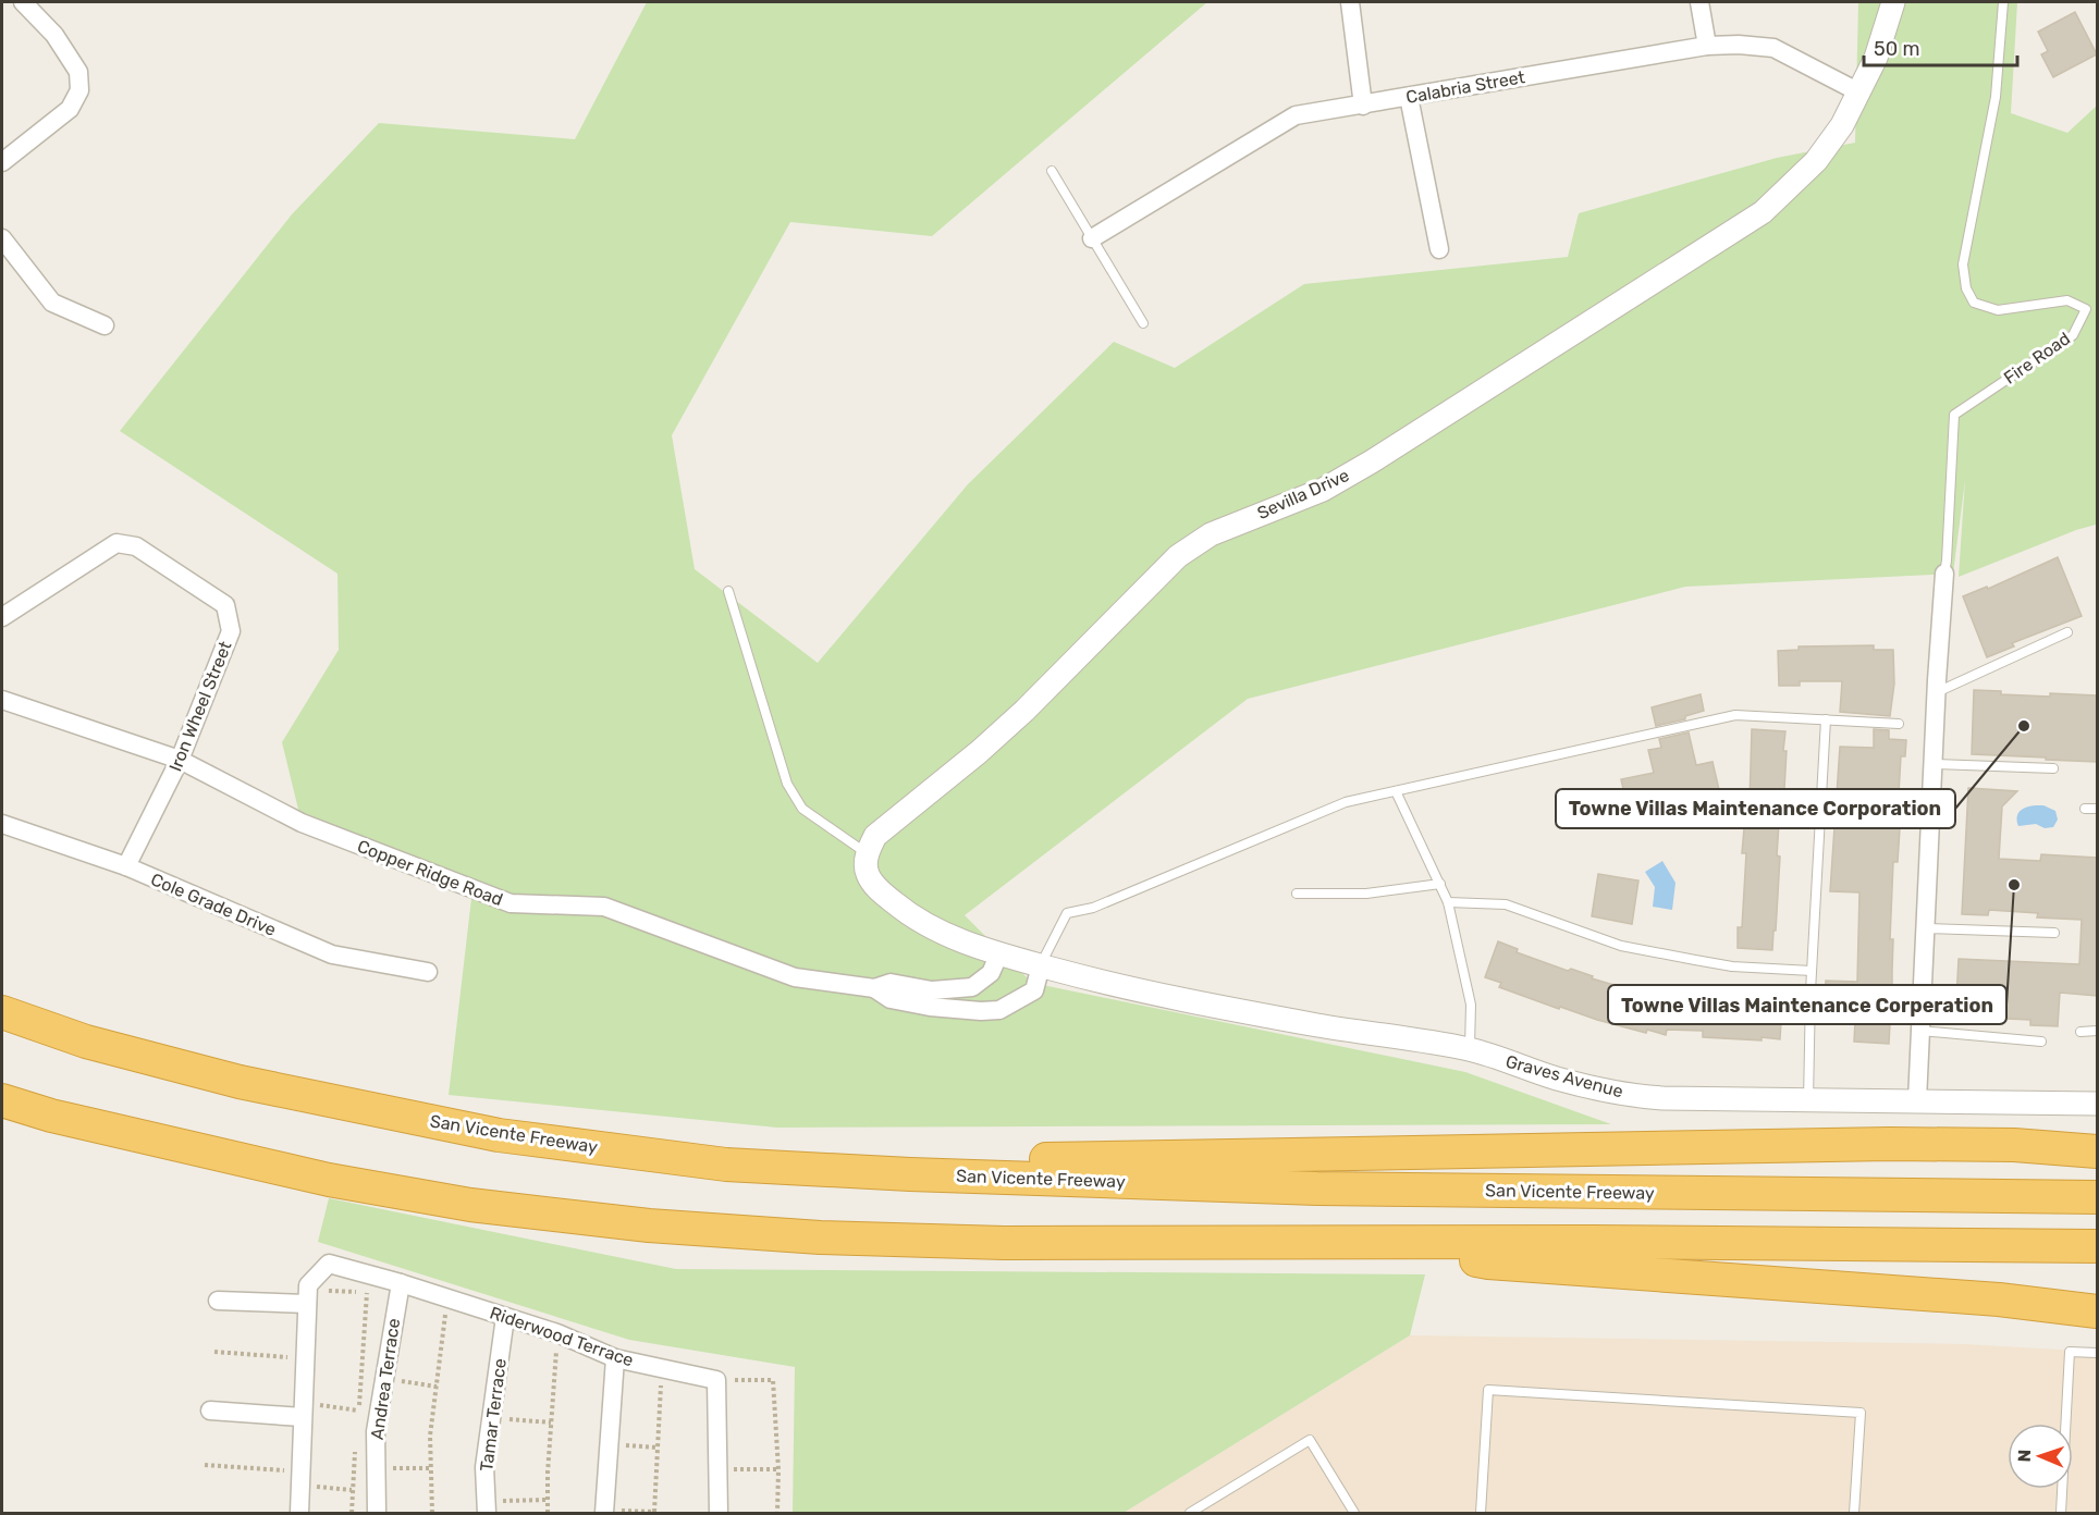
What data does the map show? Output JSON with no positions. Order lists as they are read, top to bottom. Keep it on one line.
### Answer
{"streets":{"highway":["San Vicente Freeway"],"street":["Calabria Street","Sevilla Drive","Iron Wheel Street","Copper Ridge Road","Cole Grade Drive","Graves Avenue","Riderwood Terrace","Andrea Terrace","Tamar Terrace"],"lane":["Fire Road"]},"crossings":[["Calabria Street","Sevilla Drive"],["Iron Wheel Street","Copper Ridge Road"],["Iron Wheel Street","Cole Grade Drive"],["Copper Ridge Road","Graves Avenue"],["Riderwood Terrace","Andrea Terrace"],["Riderwood Terrace","Tamar Terrace"]],"places":["Towne Villas Maintenance Corporation","Towne Villas Maintenance Corperation"],"scale_bar":"50 m","north":"left"}
